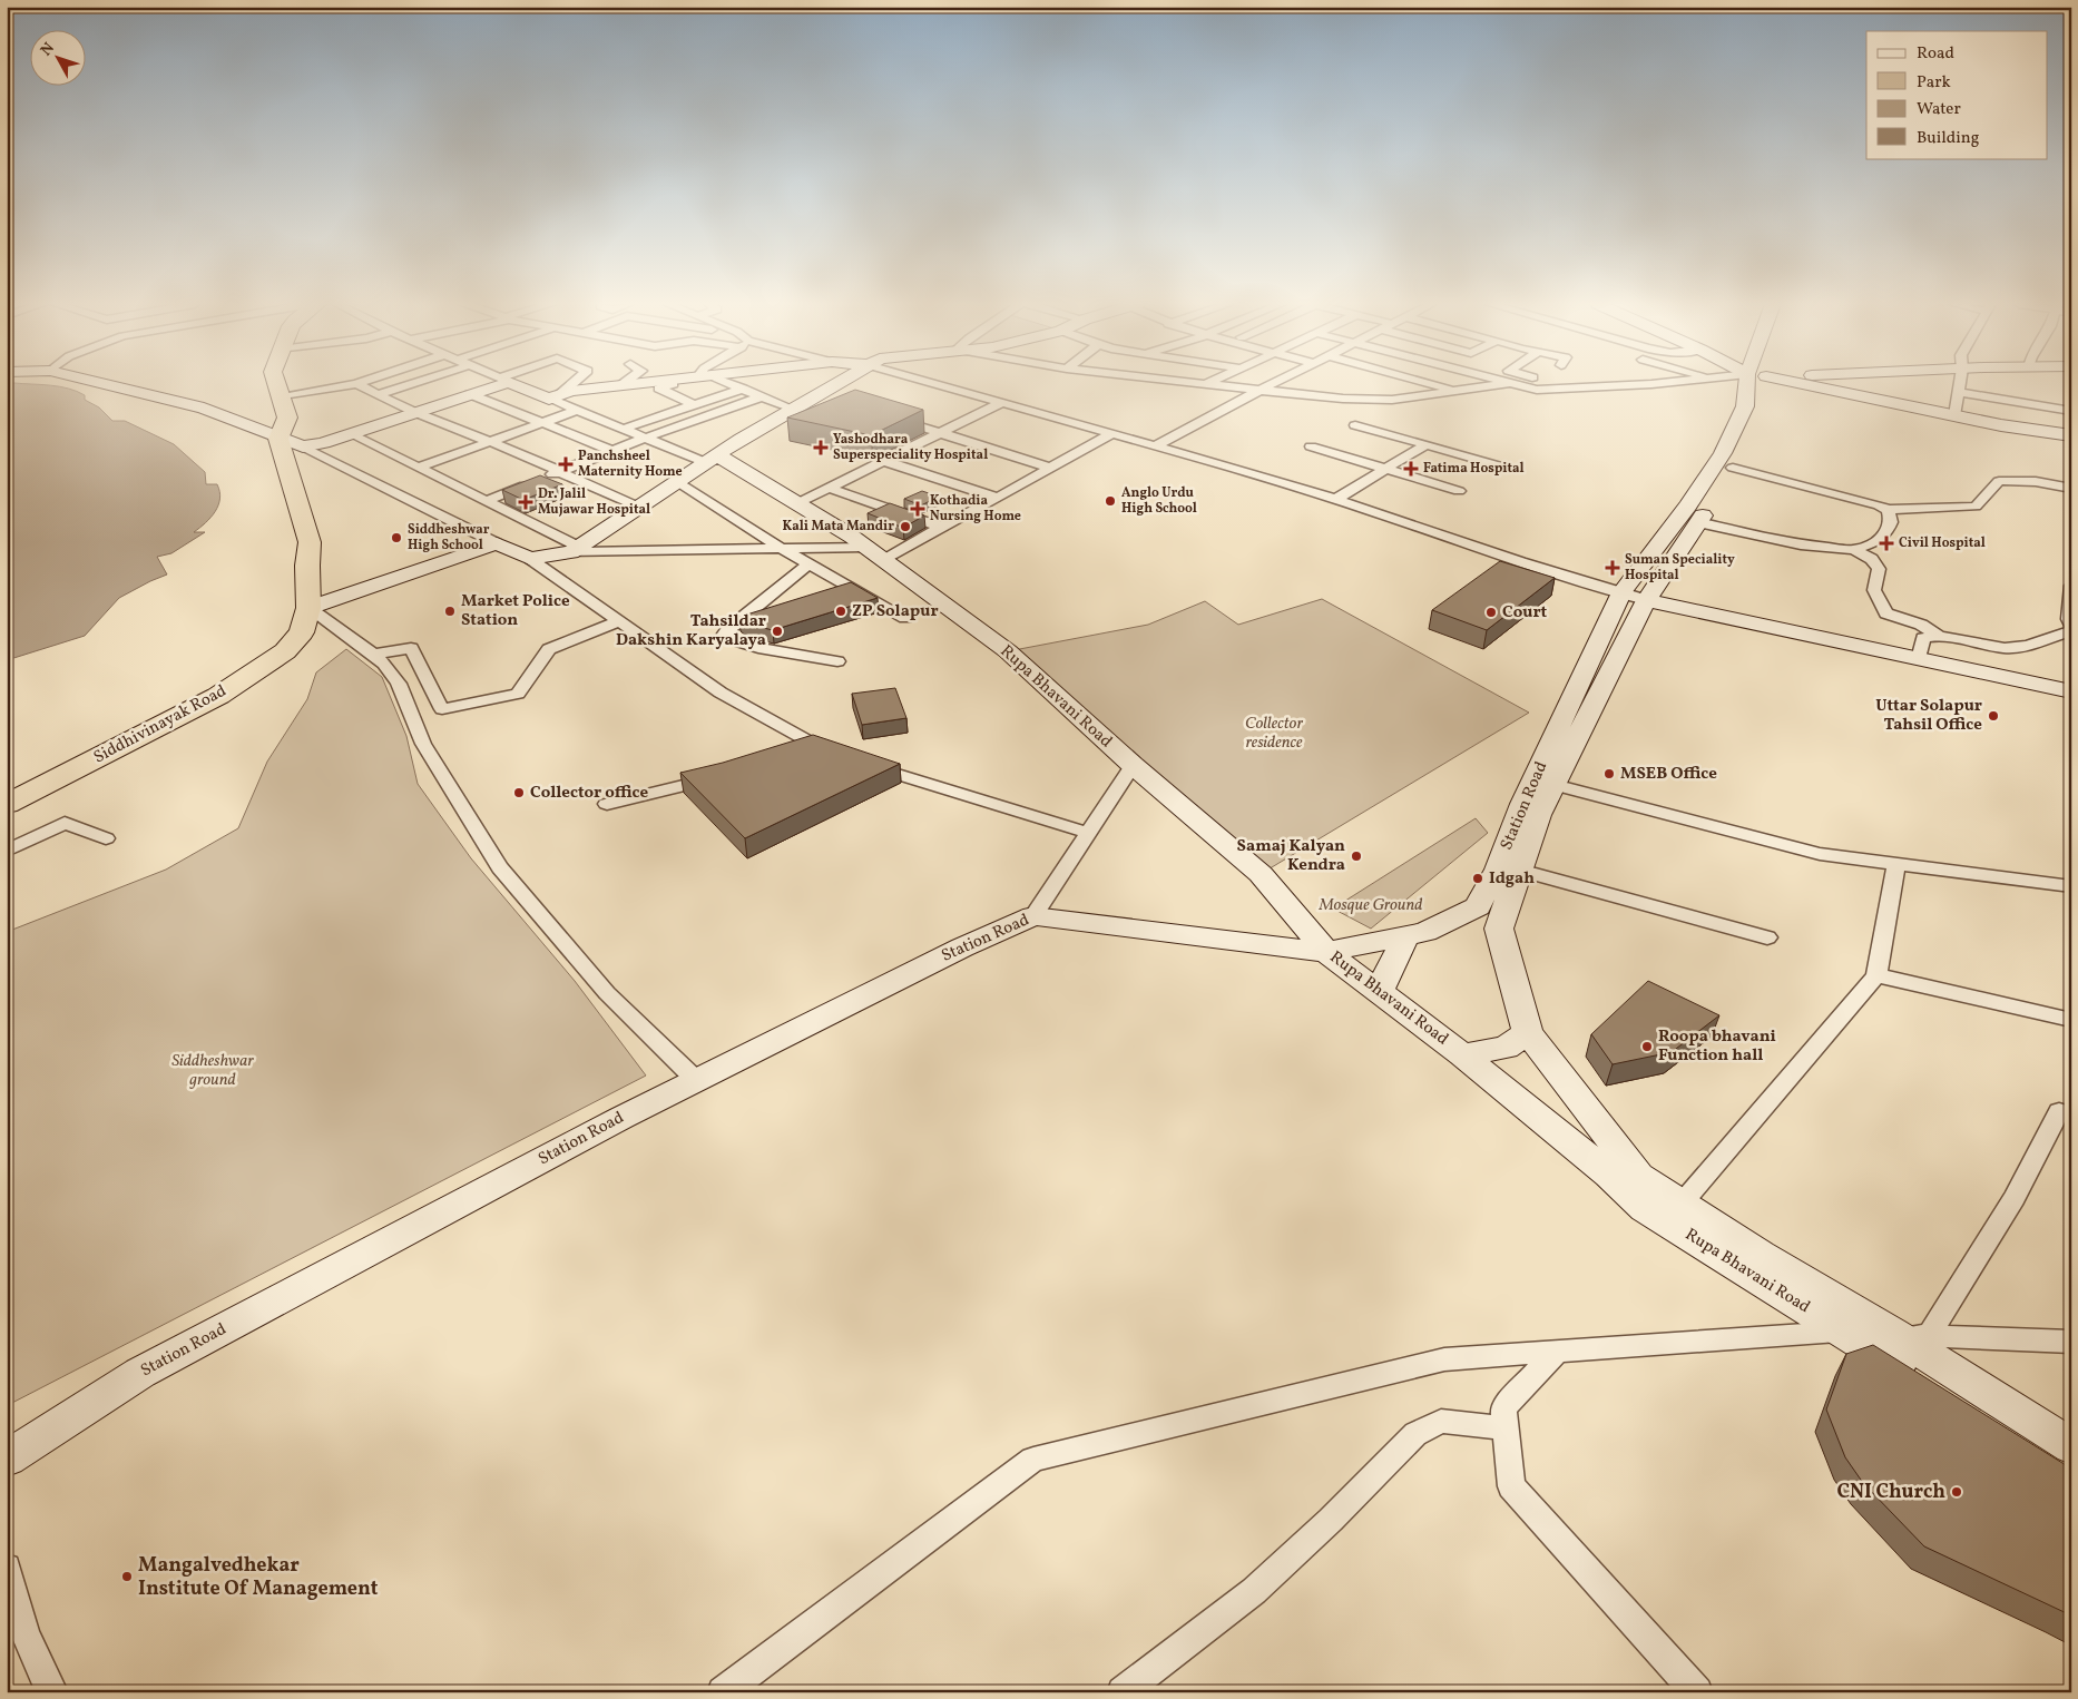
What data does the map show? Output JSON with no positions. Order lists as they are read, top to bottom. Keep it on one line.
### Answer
{"streets":{"highway":["Siddhivinayak Road"],"main road":["Rupa Bhavani Road","Station Road"]},"crossings":[["Rupa Bhavani Road","Station Road"]],"parks":["Collector residence","Mosque Ground","Siddheshwar ground"],"places":{"health":["Yashodhara Superspeciality Hospital","Panchsheel Maternity Home","Fatima Hospital","Dr. Jalil Mujawar Hospital","Kothadia Nursing Home","Civil Hospital","Suman Speciality Hospital"],"other":["Anglo Urdu High School","Kali Mata Mandir","Siddheshwar High School","Market Police Station","ZP Solapur","Court","Tahsildar Dakshin Karyalaya","Uttar Solapur Tahsil Office","MSEB Office","Collector office","Samaj Kalyan Kendra","Idgah","Roopa bhavani Function hall","CNI Church","Mangalvedhekar Institute Of Management"]},"legend":["Road","Park","Water","Building"],"north":"top left"}
